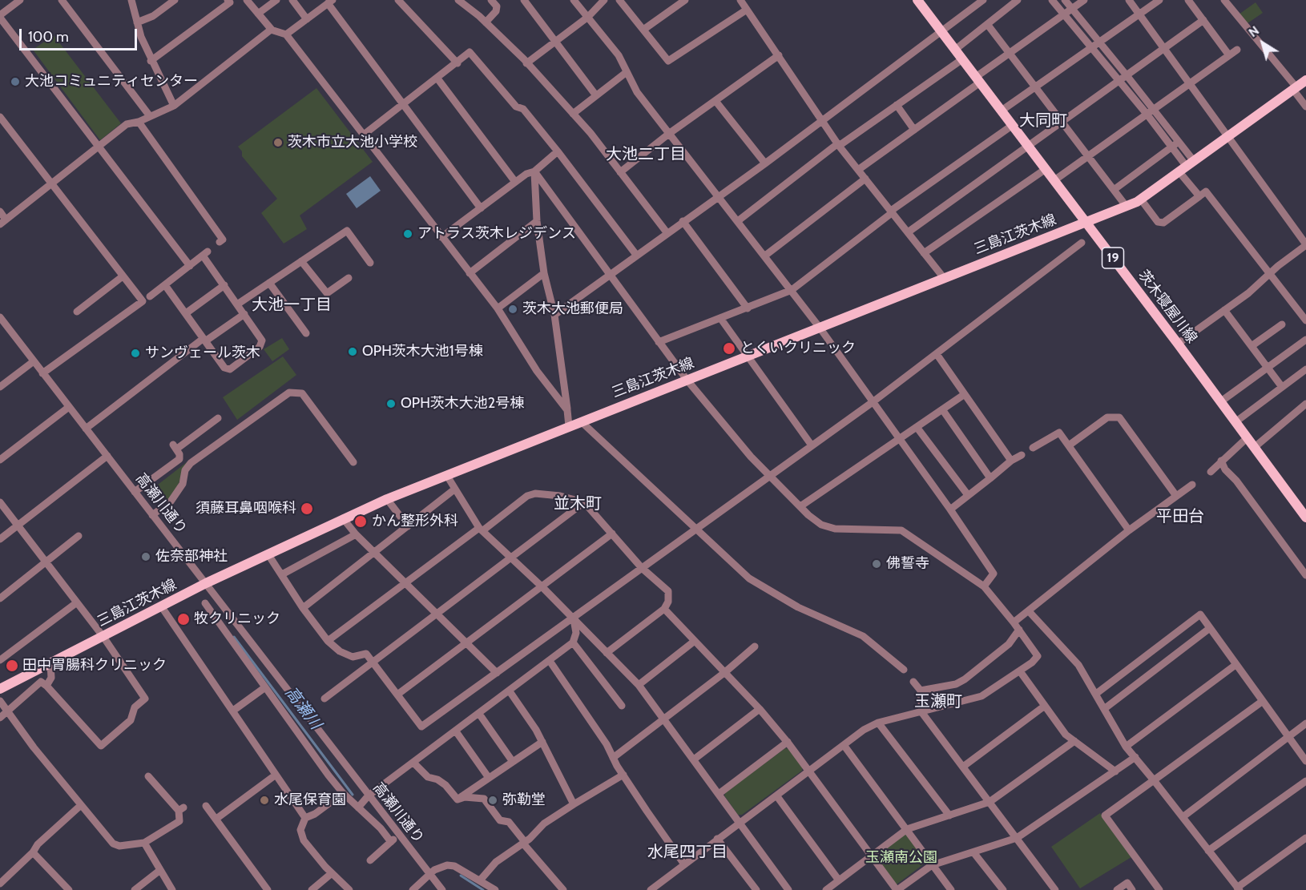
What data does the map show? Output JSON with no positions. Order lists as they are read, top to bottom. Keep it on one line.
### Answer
{"streets":{"main road":["三島江茨木線","19","茨木寝屋川線"],"street":["高瀬川通り"]},"crossings":[["三島江茨木線","茨木寝屋川線"],["三島江茨木線","高瀬川通り"]],"districts":["大同町","大池二丁目","大池一丁目","並木町","平田台","玉瀬町","水尾四丁目"],"water":["高瀬川"],"parks":["玉瀬南公園"],"places":["大池コミュニティセンター","茨木市立大池小学校","アトラス茨木レジデンス","茨木大池郵便局","とくいクリニック","OPH茨木大池1号棟","サンヴェール茨木","OPH茨木大池2号棟","須藤耳鼻咽喉科","かん整形外科","佐奈部神社","佛誓寺","牧クリニック","田中胃腸科クリニック","水尾保育園","弥勒堂"],"scale_bar":"100 m","north":"top left"}
